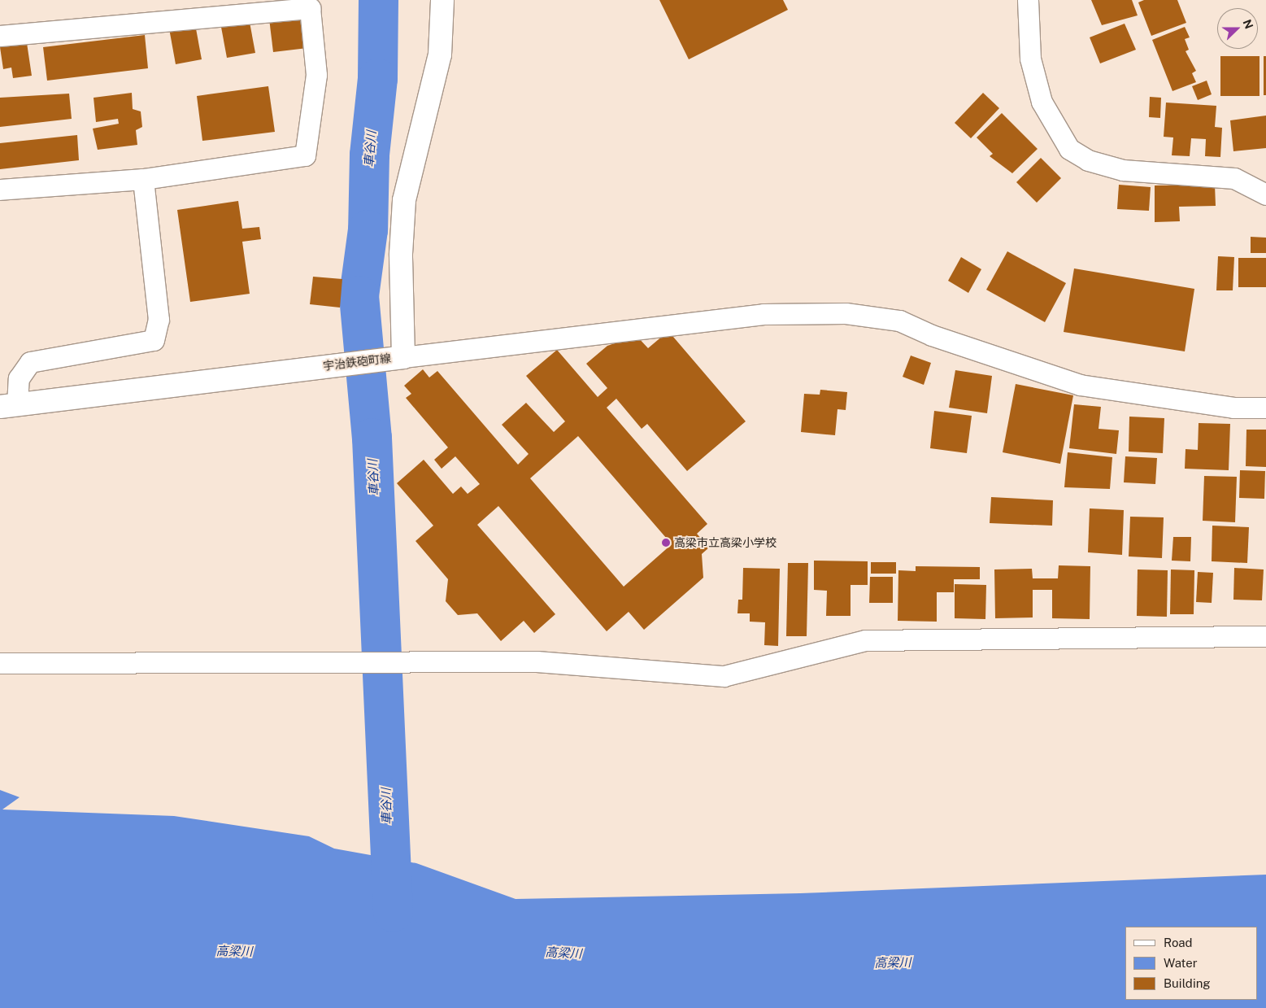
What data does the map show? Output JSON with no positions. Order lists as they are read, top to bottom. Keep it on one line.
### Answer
{"streets":{"main road":["宇治鉄砲町線"]},"water":["車谷川","高梁川"],"places":["高梁市立高梁小学校"],"legend":["Road","Water","Building"],"north":"right"}
